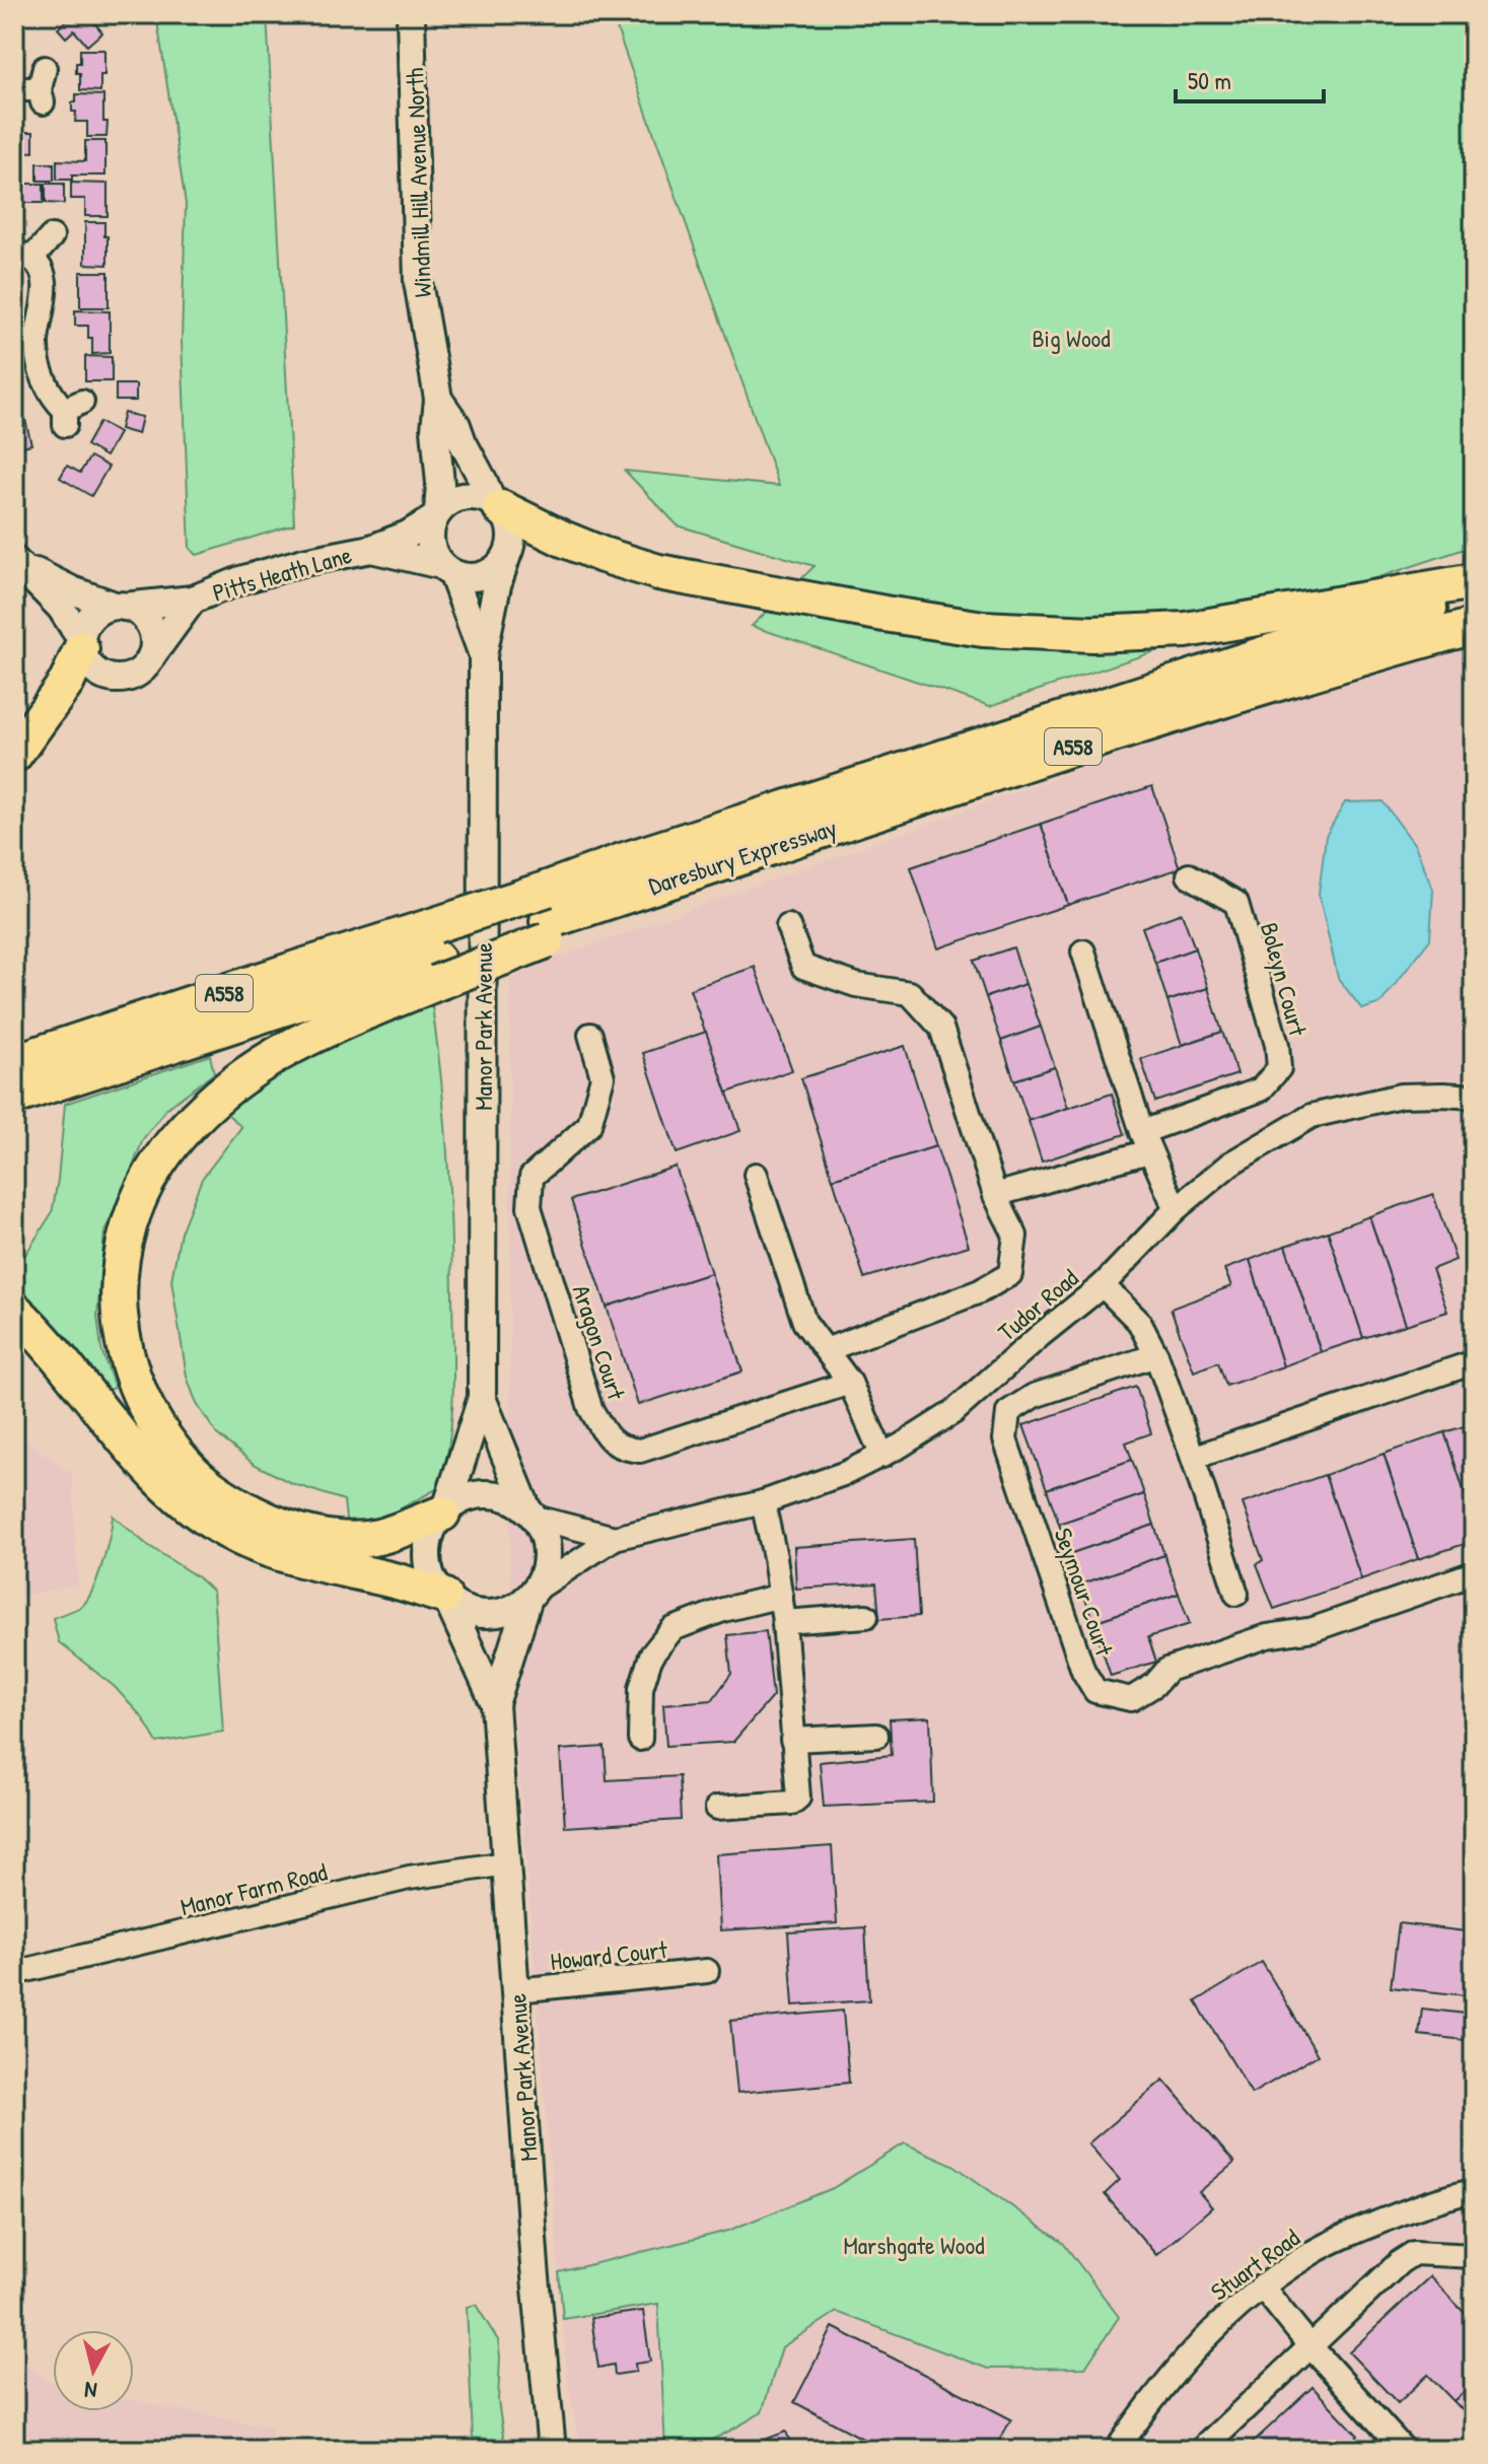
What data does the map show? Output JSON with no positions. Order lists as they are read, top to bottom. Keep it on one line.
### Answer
{"streets":{"main road":["A558","Daresbury Expressway"],"street":["Windmill Hill Avenue North","Pitts Heath Lane","Boleyn Court","Manor Park Avenue","Tudor Road","Aragon Court","Seymour Court","Manor Farm Road","Howard Court","Stuart Road"]},"crossings":[["Windmill Hill Avenue North","Pitts Heath Lane"],["Windmill Hill Avenue North","Manor Park Avenue"],["Pitts Heath Lane","Manor Park Avenue"],["Manor Park Avenue","Tudor Road"],["Manor Park Avenue","Manor Farm Road"],["Manor Park Avenue","Howard Court"]],"parks":["Big Wood","Marshgate Wood"],"scale_bar":"50 m","north":"bottom"}
